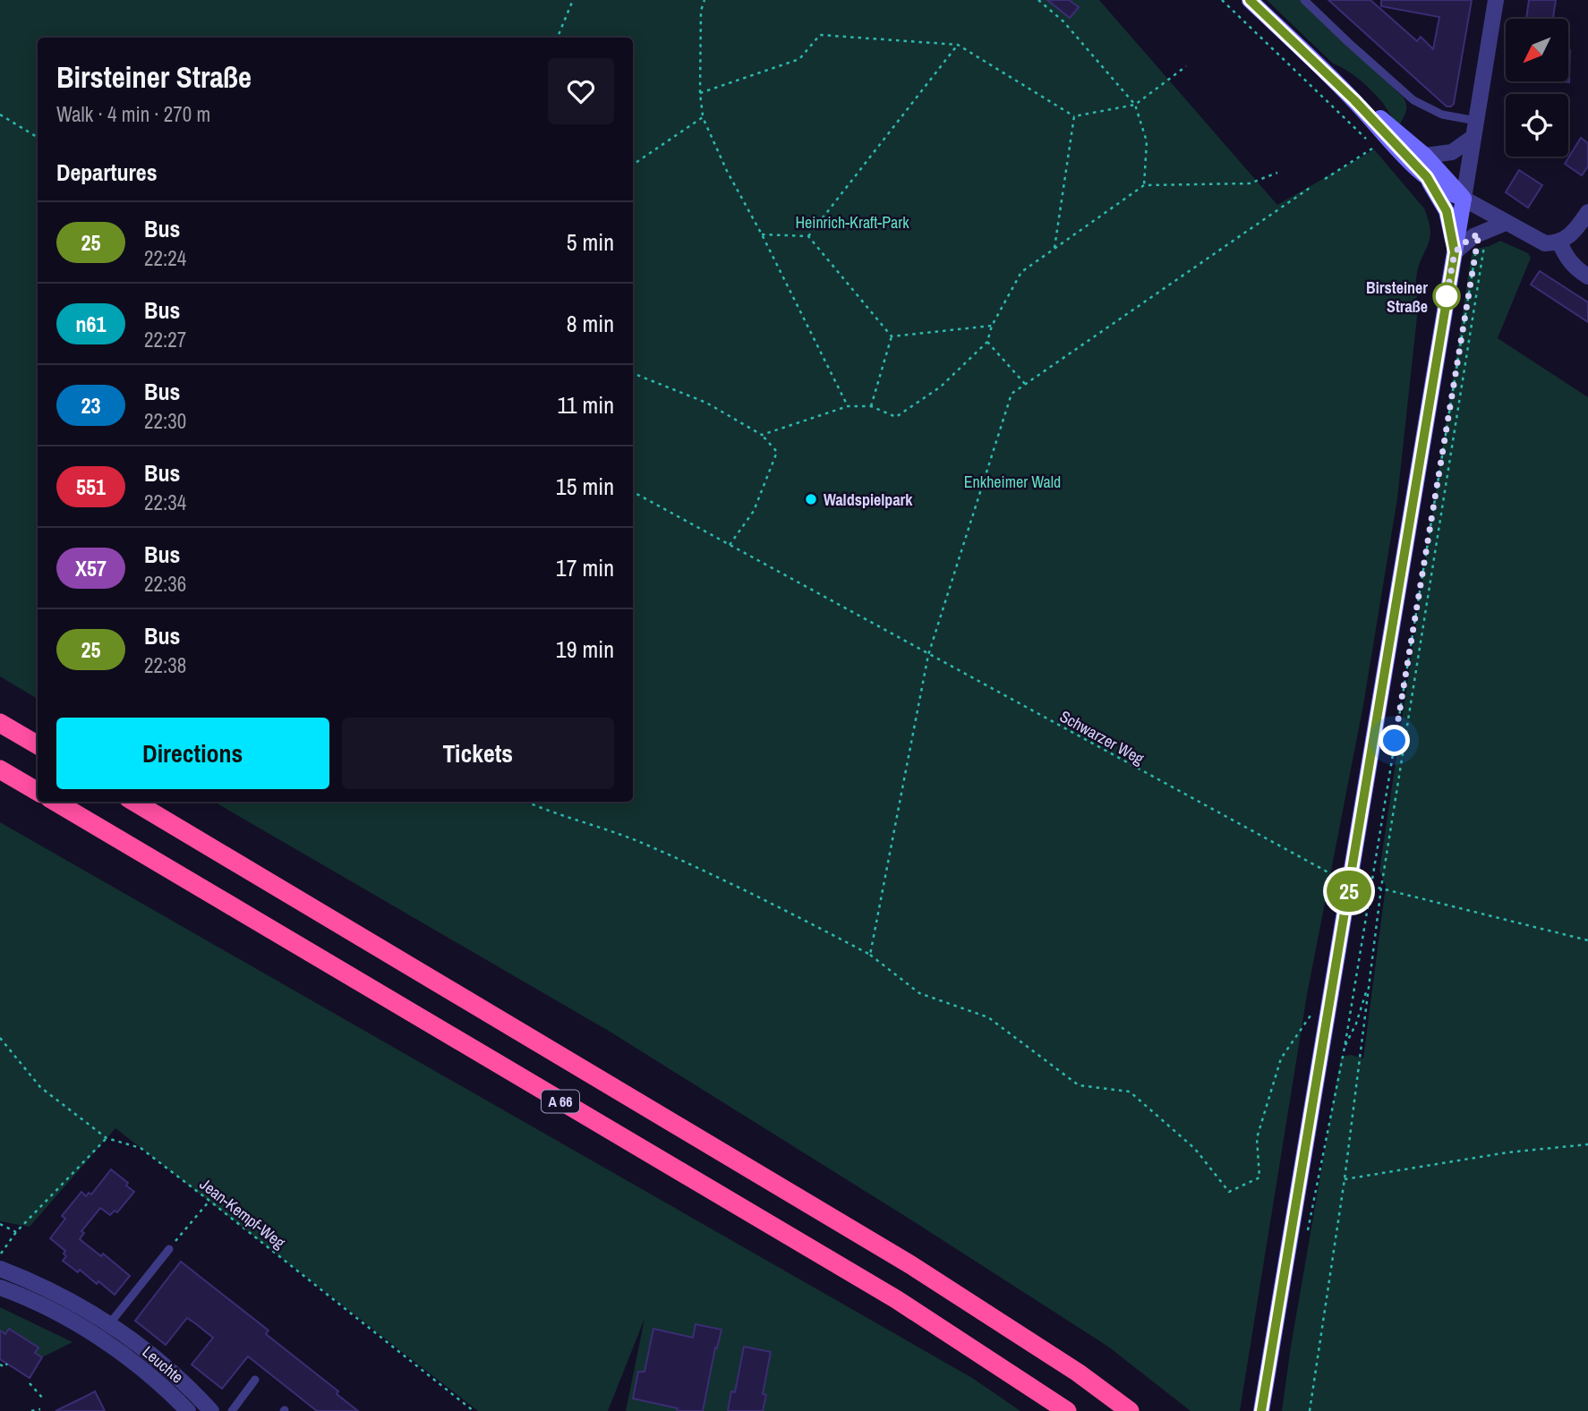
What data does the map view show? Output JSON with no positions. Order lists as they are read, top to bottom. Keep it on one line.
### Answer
{"streets":{"highway":["A 66"],"street":["Leuchte"],"path":["Schwarzer Weg","Jean-Kempf-Weg"]},"parks":["Heinrich-Kraft-Park","Enkheimer Wald"],"places":["Birsteiner Straße","Waldspielpark"],"lines":["bus line 25"],"north":"bottom left","page":{"on_map":"25","heading":[["Birsteiner Straße","Walk · 4 min · 270 m"],"Departures"],"list":[{"mark":"25","name":"Bus","note":"22:24","value":"5 min"},{"mark":"n61","name":"Bus","note":"22:27","value":"8 min"},{"mark":"23","name":"Bus","note":"22:30","value":"11 min"},{"mark":"551","name":"Bus","note":"22:34","value":"15 min"},{"mark":"X57","name":"Bus","note":"22:36","value":"17 min"},{"mark":"25","name":"Bus","note":"22:38","value":"19 min"}],"buttons":["Directions","Tickets"]}}
